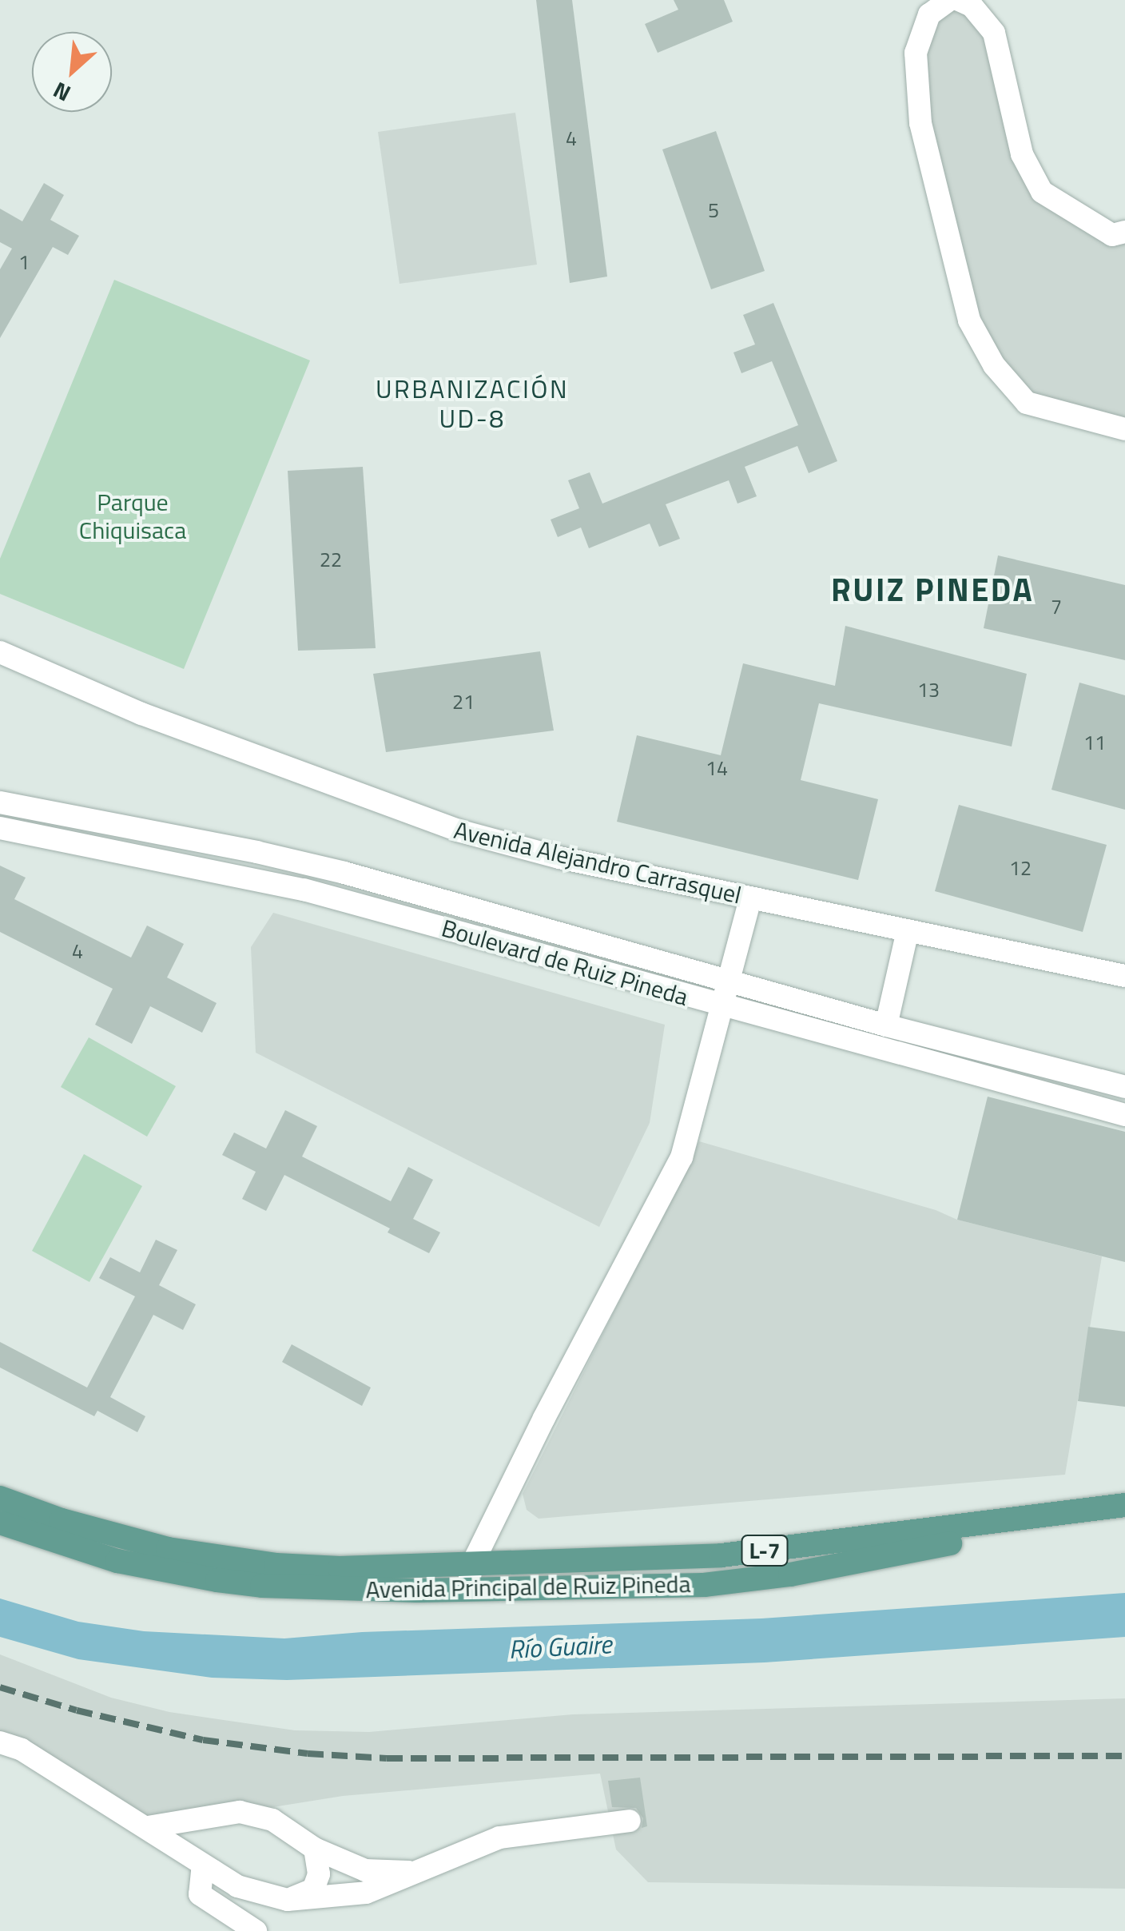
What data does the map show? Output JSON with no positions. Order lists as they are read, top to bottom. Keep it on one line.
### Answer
{"streets":{"main road":["L-7","Avenida Principal de Ruiz Pineda"],"street":["Avenida Alejandro Carrasquel","Boulevard de Ruiz Pineda"]},"districts":["URBANIZACIÓN UD-8","RUIZ PINEDA"],"water":["Río Guaire"],"parks":["Parque Chiquisaca"],"house_numbers":["4","5","1","22","7","13","21","11","14","12","4"],"north":"bottom left"}
